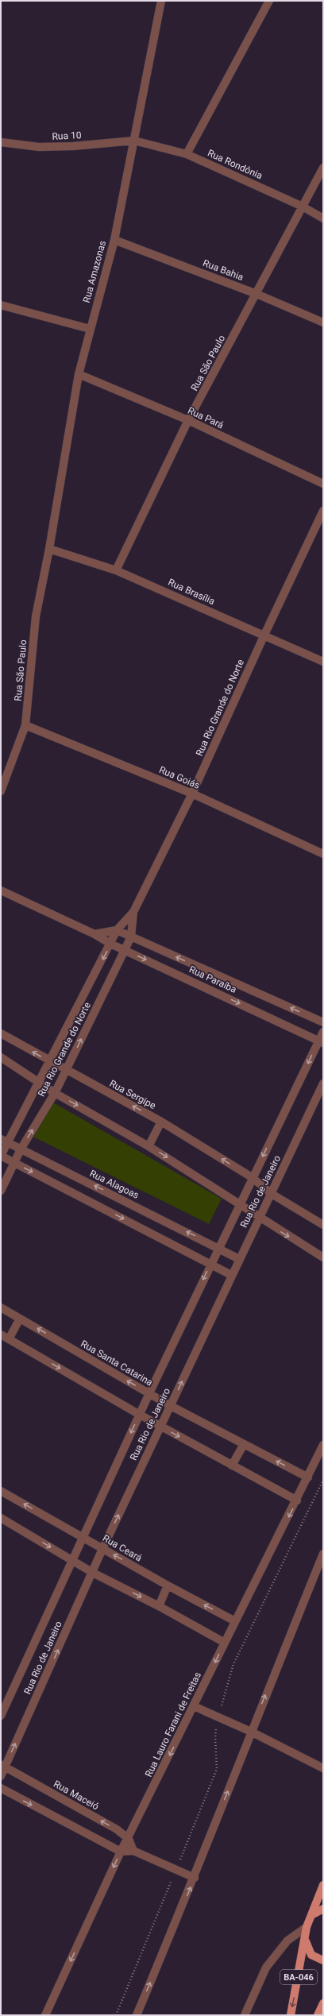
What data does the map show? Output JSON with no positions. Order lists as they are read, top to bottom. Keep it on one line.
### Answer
{"streets":{"main road":["BA-046"],"street":["Rua 10","Rua Rondônia","Rua Bahia","Rua Amazonas","Rua São Paulo","Rua Pará","Rua Brasília","Rua Rio Grande do Norte","Rua Goiás","Rua Paraíba","Rua Sergipe","Rua Alagoas","Rua Rio de Janeiro","Rua Santa Catarina","Rua Ceará","Rua Lauro Farani de Freitas","Rua Maceió"]},"crossings":[["Rua 10","Rua Rondônia"],["Rua 10","Rua Amazonas"],["Rua Rondônia","Rua Amazonas"],["Rua Rondônia","Rua São Paulo"],["Rua Bahia","Rua Amazonas"],["Rua Bahia","Rua São Paulo"],["Rua Amazonas","Rua São Paulo"],["Rua Amazonas","Rua Pará"],["Rua Amazonas","Rua Brasília"],["Rua São Paulo","Rua Pará"],["Rua São Paulo","Rua Brasília"],["Rua São Paulo","Rua Goiás"],["Rua Brasília","Rua Rio Grande do Norte"],["Rua Rio Grande do Norte","Rua Goiás"],["Rua Rio Grande do Norte","Rua Paraíba"],["Rua Rio Grande do Norte","Rua Sergipe"],["Rua Rio Grande do Norte","Rua Alagoas"],["Rua Paraíba","Rua Rio de Janeiro"],["Rua Sergipe","Rua Rio de Janeiro"],["Rua Alagoas","Rua Rio de Janeiro"],["Rua Rio de Janeiro","Rua Santa Catarina"],["Rua Rio de Janeiro","Rua Ceará"],["Rua Rio de Janeiro","Rua Maceió"],["Rua Santa Catarina","Rua Lauro Farani de Freitas"],["Rua Ceará","Rua Lauro Farani de Freitas"],["Rua Lauro Farani de Freitas","Rua Maceió"]]}
